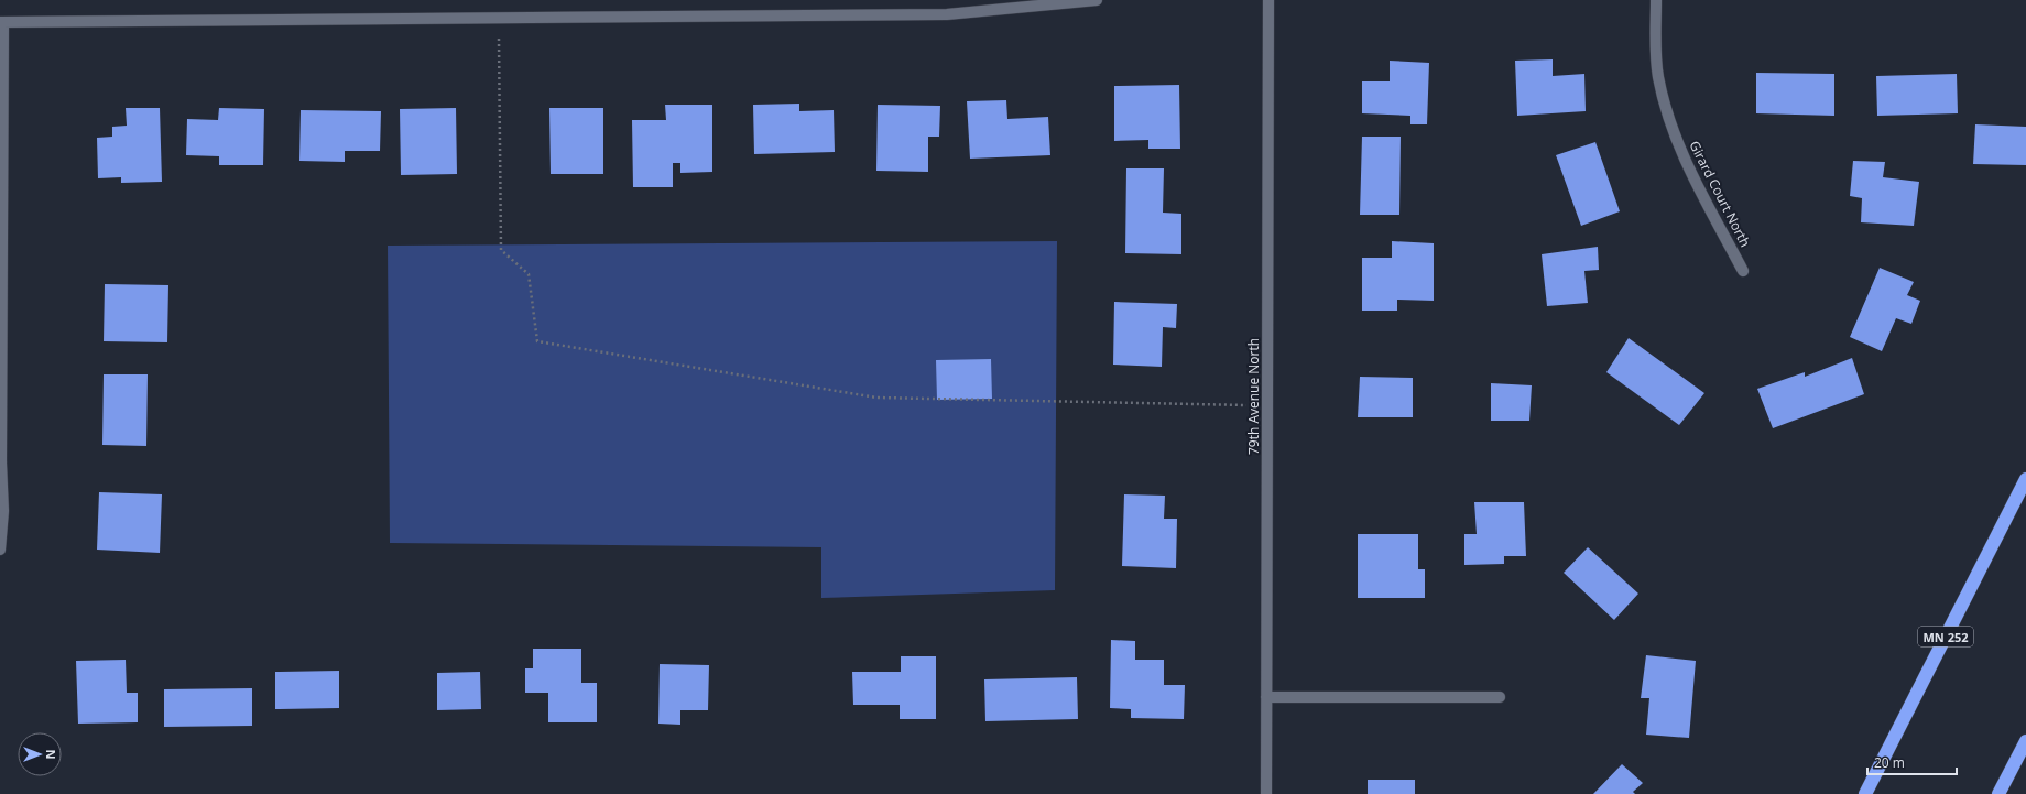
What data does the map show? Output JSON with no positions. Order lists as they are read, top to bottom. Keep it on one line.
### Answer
{"streets":{"highway":["MN 252"],"street":["Girard Court North","79th Avenue North"]},"scale_bar":"20 m","north":"right"}
